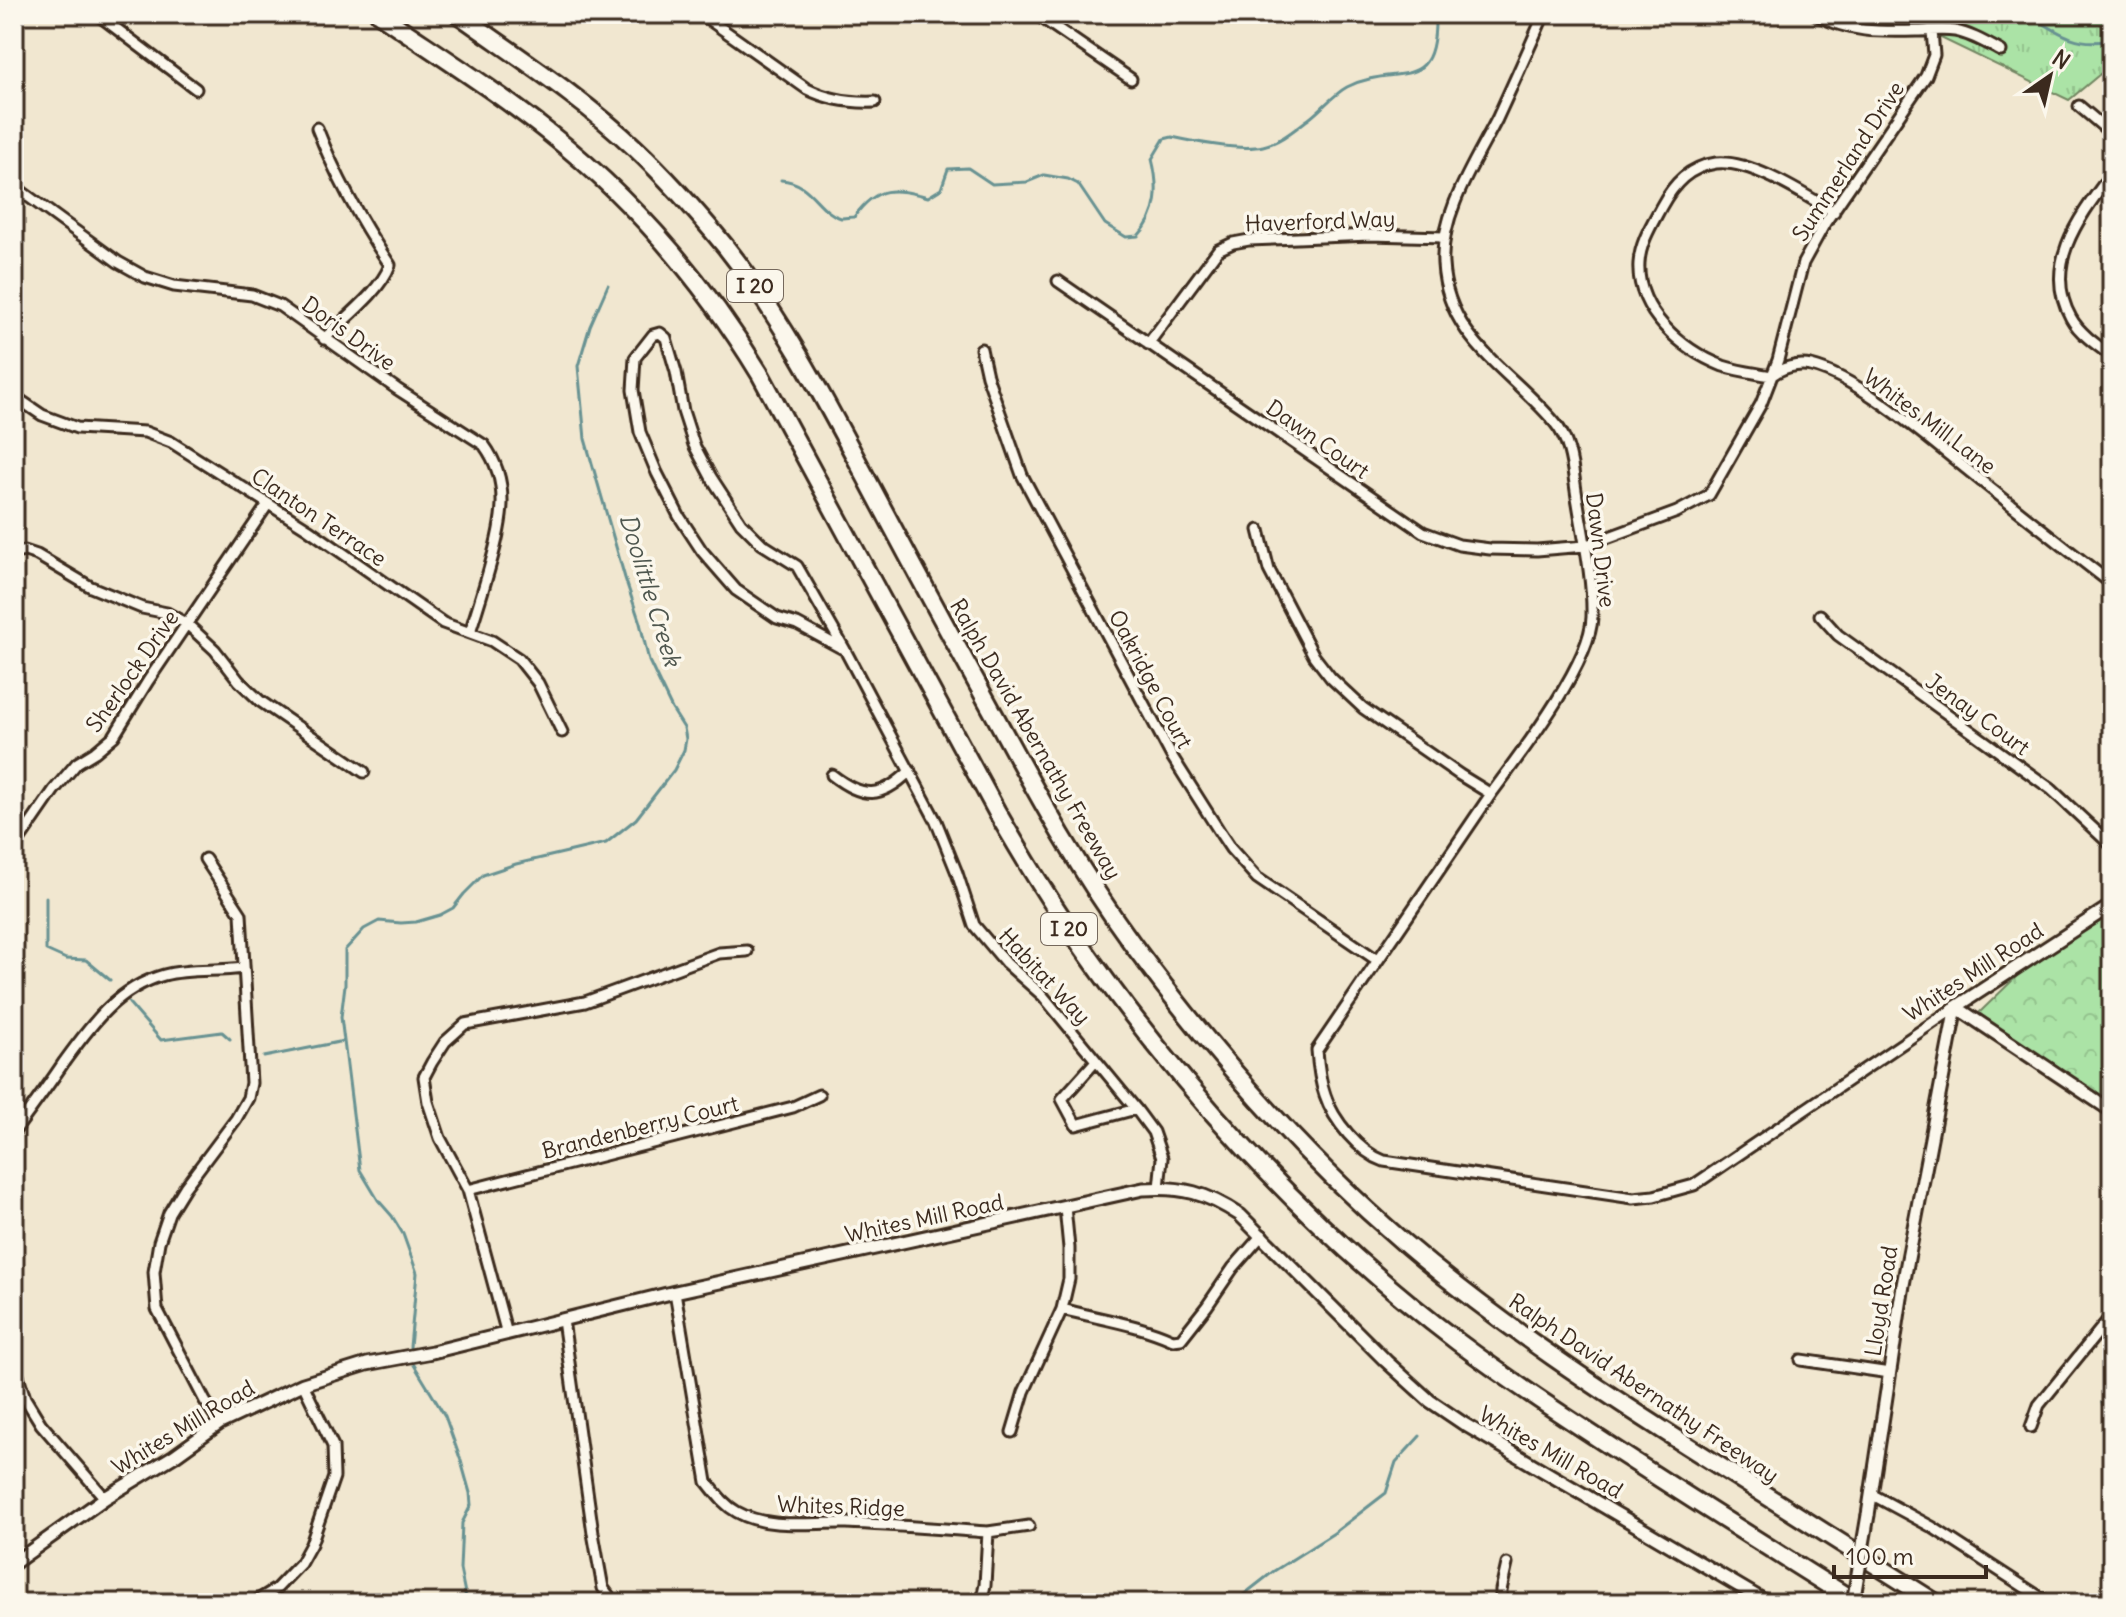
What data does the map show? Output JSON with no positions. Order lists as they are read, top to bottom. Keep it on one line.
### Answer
{"streets":{"highway":["I 20","Ralph David Abernathy Freeway"],"street":["Summerland Drive","Haverford Way","Doris Drive","Whites Mill Lane","Dawn Court","Clanton Terrace","Dawn Drive","Sherlock Drive","Oakridge Court","Jenay Court","Whites Mill Road","Habitat Way","Brandenberry Court","Lloyd Road","Whites Ridge"]},"crossings":[["Summerland Drive","Whites Mill Lane"],["Summerland Drive","Dawn Court"],["Summerland Drive","Dawn Drive"],["Haverford Way","Dawn Court"],["Haverford Way","Dawn Drive"],["I 20","Lloyd Road"],["Doris Drive","Clanton Terrace"],["Dawn Court","Dawn Drive"],["Clanton Terrace","Sherlock Drive"],["Dawn Drive","Oakridge Court"],["Dawn Drive","Whites Mill Road"],["Whites Mill Road","Habitat Way"],["Whites Mill Road","Lloyd Road"],["Whites Mill Road","Whites Ridge"]],"water":["Doolittle Creek"],"scale_bar":"100 m","north":"top right"}
